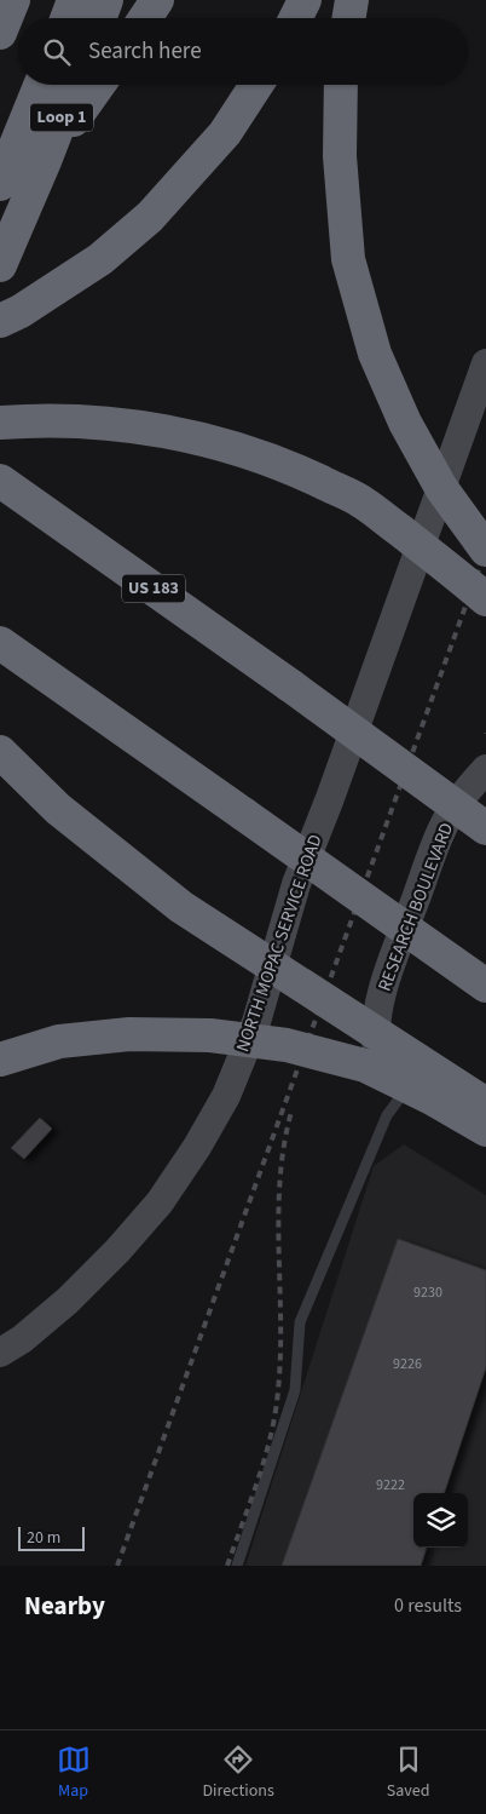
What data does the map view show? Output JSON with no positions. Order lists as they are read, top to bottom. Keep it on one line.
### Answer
{"streets":{"highway":["Loop 1","US 183"],"main road":["RESEARCH BOULEVARD","NORTH MOPAC SERVICE ROAD"]},"house_numbers":["9230","9226","9222"],"scale_bar":"20 m","page":{"search":"Search here","scale":"20 m","heading":["Nearby","0 results"],"nav":["Map","Directions","Saved"]}}
